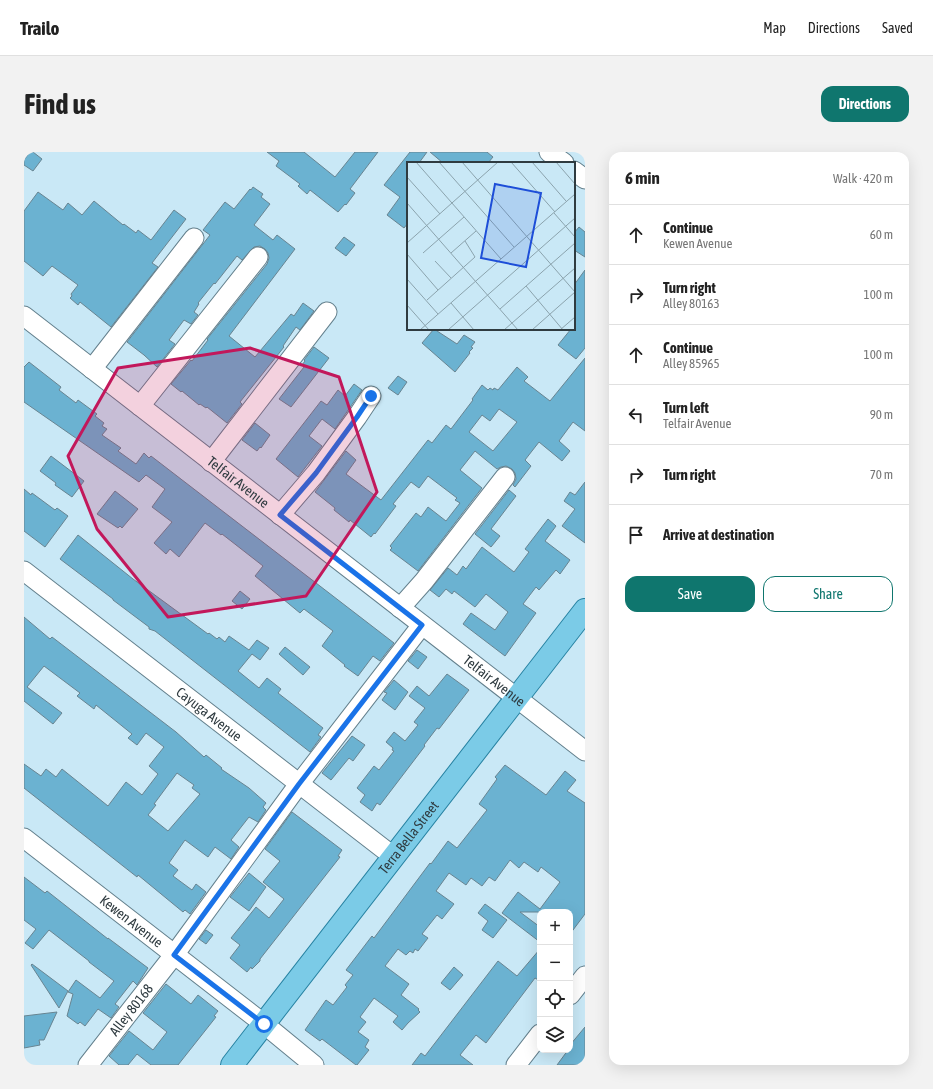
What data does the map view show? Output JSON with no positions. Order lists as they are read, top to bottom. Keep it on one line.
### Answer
{"streets":{"main road":["Terra Bella Street"],"street":["Telfair Avenue","Cayuga Avenue","Kewen Avenue","Alley 80168"]},"crossings":[["Telfair Avenue","Terra Bella Street"],["Telfair Avenue","Alley 80168"],["Cayuga Avenue","Terra Bella Street"],["Cayuga Avenue","Alley 80168"],["Terra Bella Street","Kewen Avenue"],["Kewen Avenue","Alley 80168"]],"page":{"header":"Trailo","nav":["Map","Directions","Saved"],"buttons":["Directions",["Save","Share"]],"title":"Find us","heading":["6 min","Walk · 420 m"],"list":[["Continue","Kewen Avenue","60 m"],["Turn right","Alley 80163","100 m"],["Continue","Alley 85965","100 m"],["Turn left","Telfair Avenue","90 m"],["Turn right","70 m"],"Arrive at destination"],"map_buttons":["+","−"]}}
